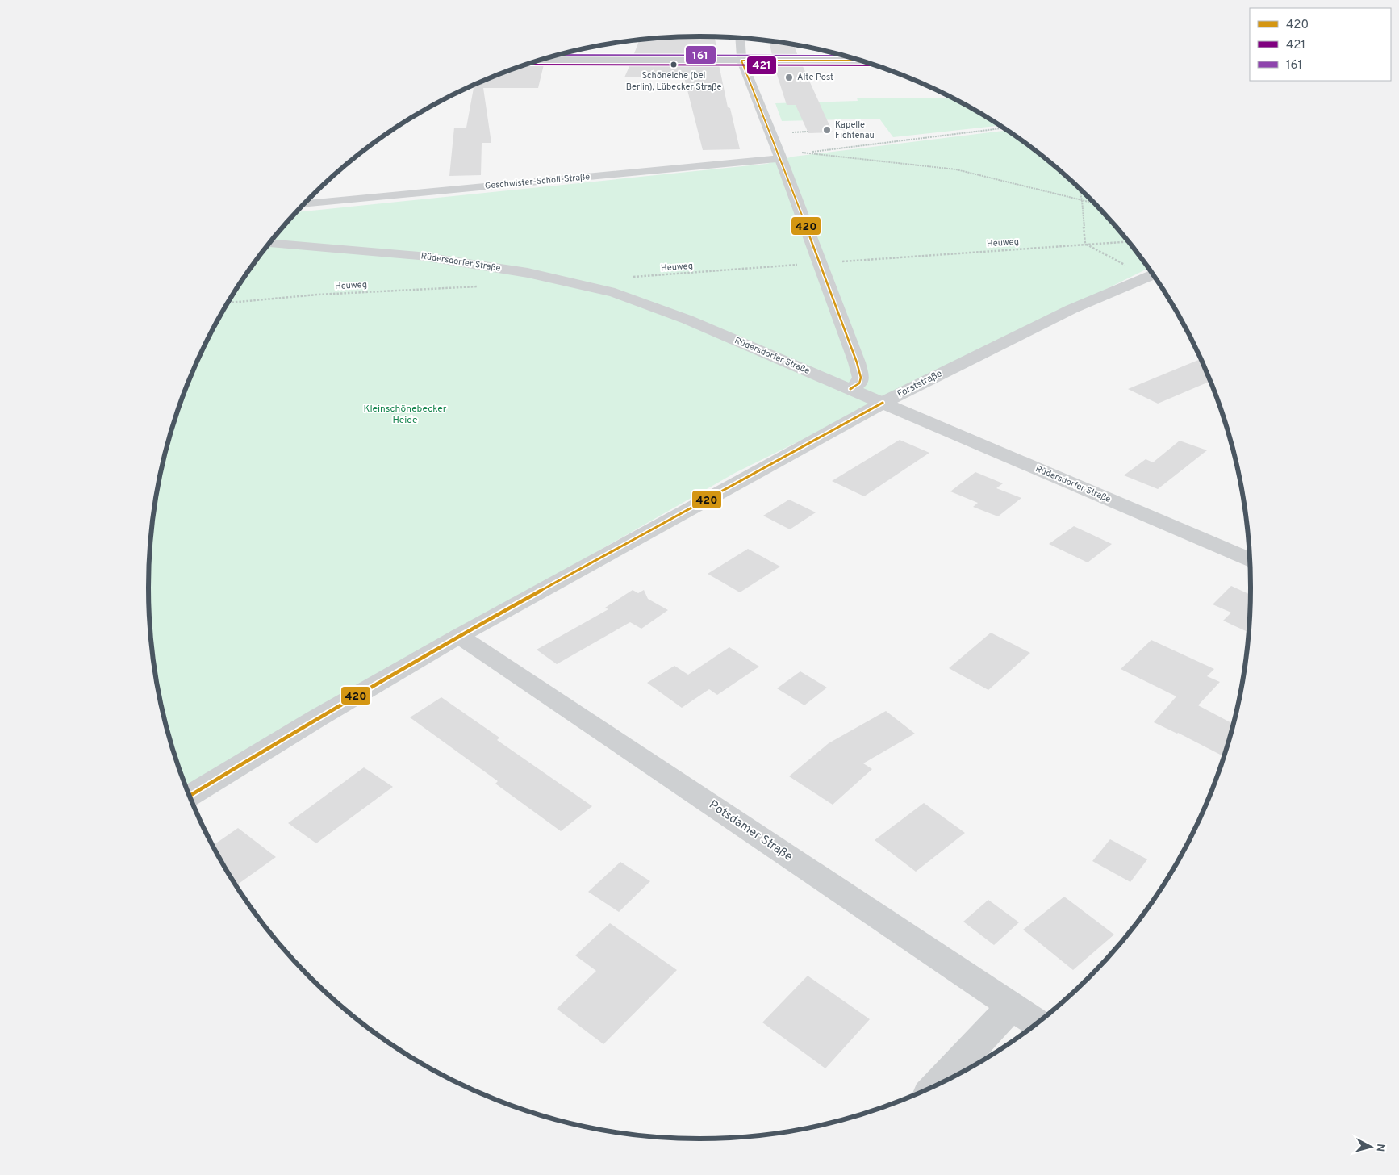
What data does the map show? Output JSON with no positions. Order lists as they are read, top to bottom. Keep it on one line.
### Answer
{"streets":{"street":["Geschwister-Scholl-Straße","Rüdersdorfer Straße","Forststraße","Potsdamer Straße"],"path":["Heuweg"]},"crossings":[["Rüdersdorfer Straße","Forststraße"],["Forststraße","Potsdamer Straße"]],"parks":["Kleinschönebecker Heide"],"places":["Schöneiche (bei Berlin), Lübecker Straße","Alte Post","Kapelle Fichtenau"],"lines":["transit line 161","transit line 420","transit line 421"],"legend":["420","421","161"],"north":"right"}
